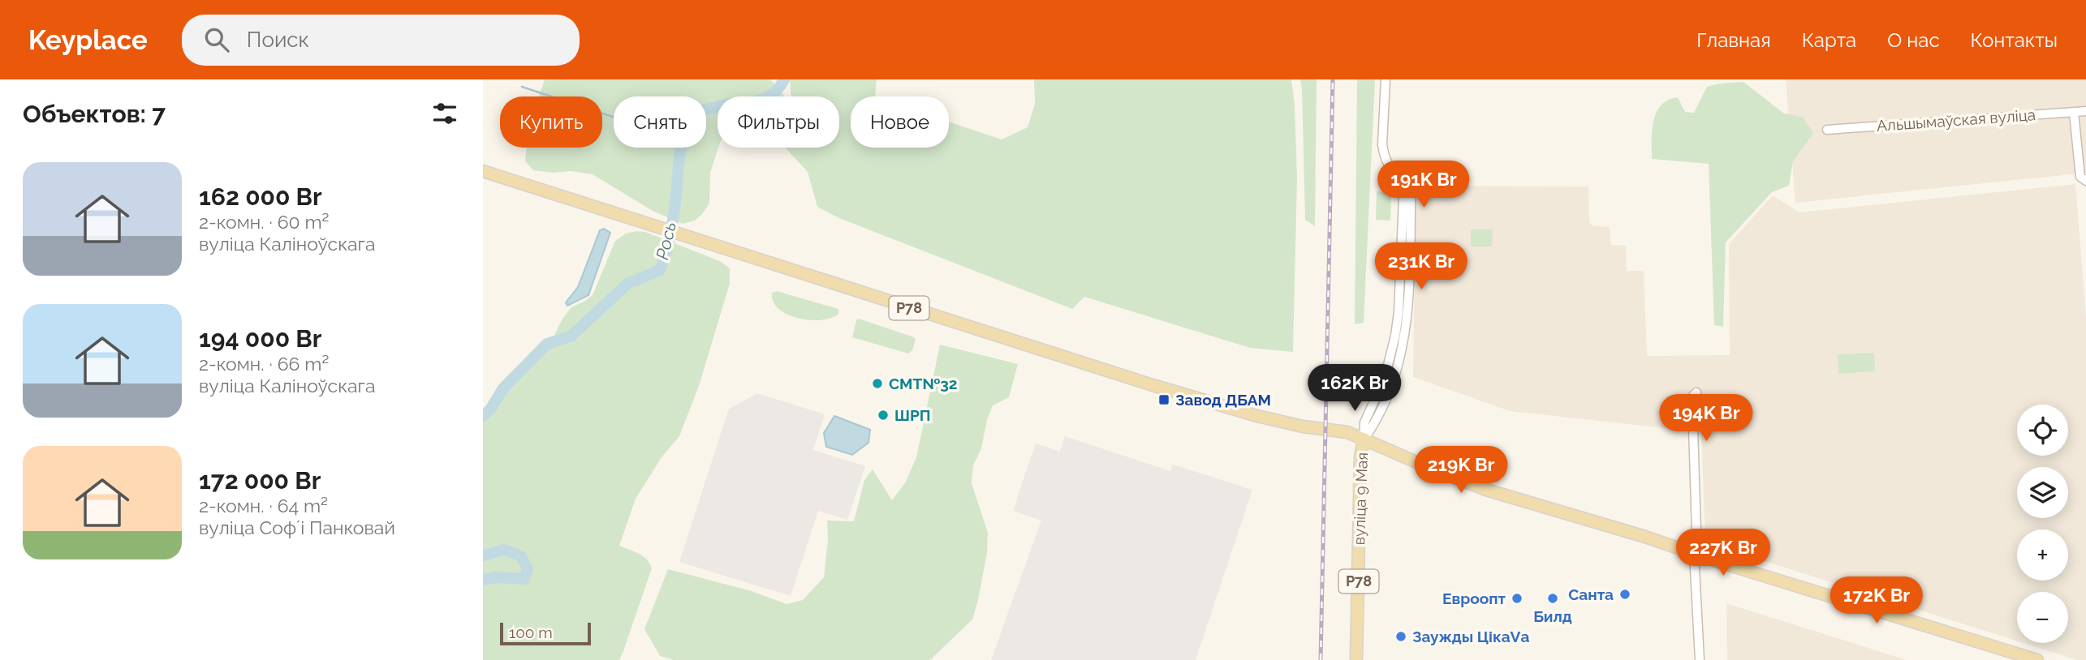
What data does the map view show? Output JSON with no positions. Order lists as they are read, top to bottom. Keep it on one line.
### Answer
{"streets":{"main road":["Р78","вуліца 9 Мая"],"street":["Альшымаўская вуліца"]},"crossings":[["Р78","вуліца 9 Мая"]],"water":["Рось"],"places":{"other":["СМТ№32","ШРП","Санта","Евроопт","Билд","Заужды ЦікаVа"],"transit":["Завод ДБАМ"]},"scale_bar":"100 m","page":{"header":"Keyplace","search":"Поиск","nav":["Главная","Карта","О нас","Контакты"],"heading":"Объектов: 7","chip":["Купить","Снять","Фильтры","Новое"],"list":[{"name":"162 000 Br","note":"2-комн. · 60 m² · вуліца Каліноўскага"},{"name":"194 000 Br","note":"2-комн. · 66 m² · вуліца Каліноўскага"},{"name":"172 000 Br","note":"2-комн. · 64 m² · вуліца Софʼі Панковай"}],"price":["191K Br","231K Br","162K Br","194K Br","219K Br","227K Br","172K Br"],"map_buttons":["+","−"],"scale":"100 m"}}
